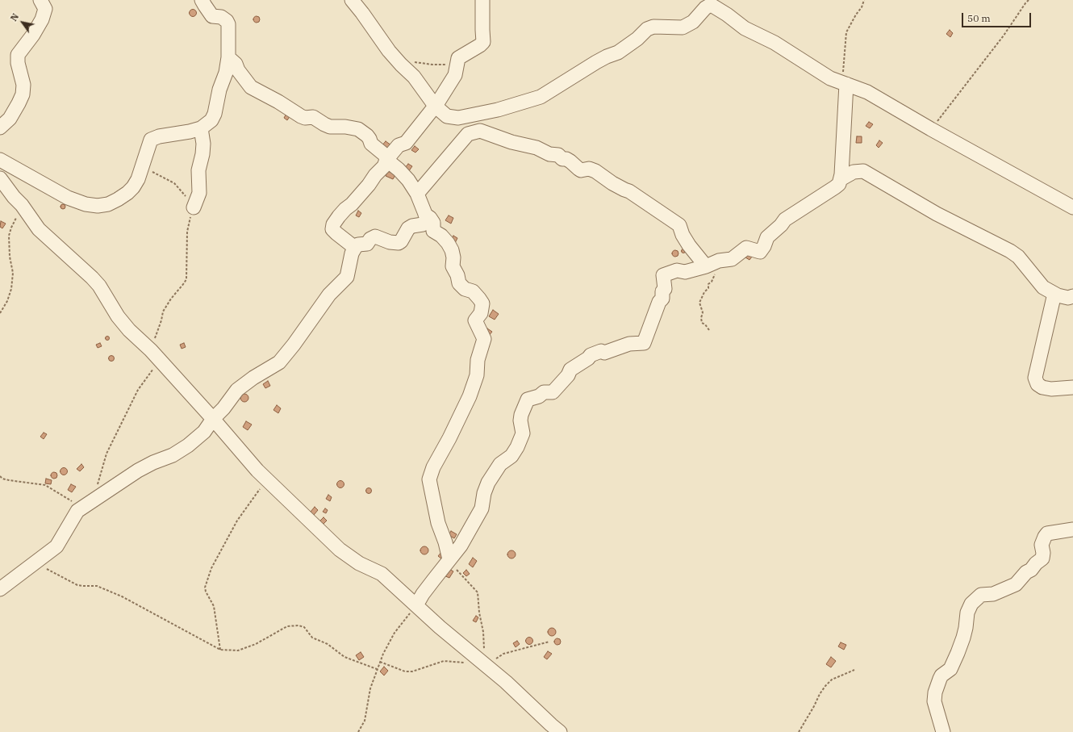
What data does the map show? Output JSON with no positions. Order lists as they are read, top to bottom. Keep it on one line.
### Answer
{"scale_bar":"50 m","north":"top left"}
